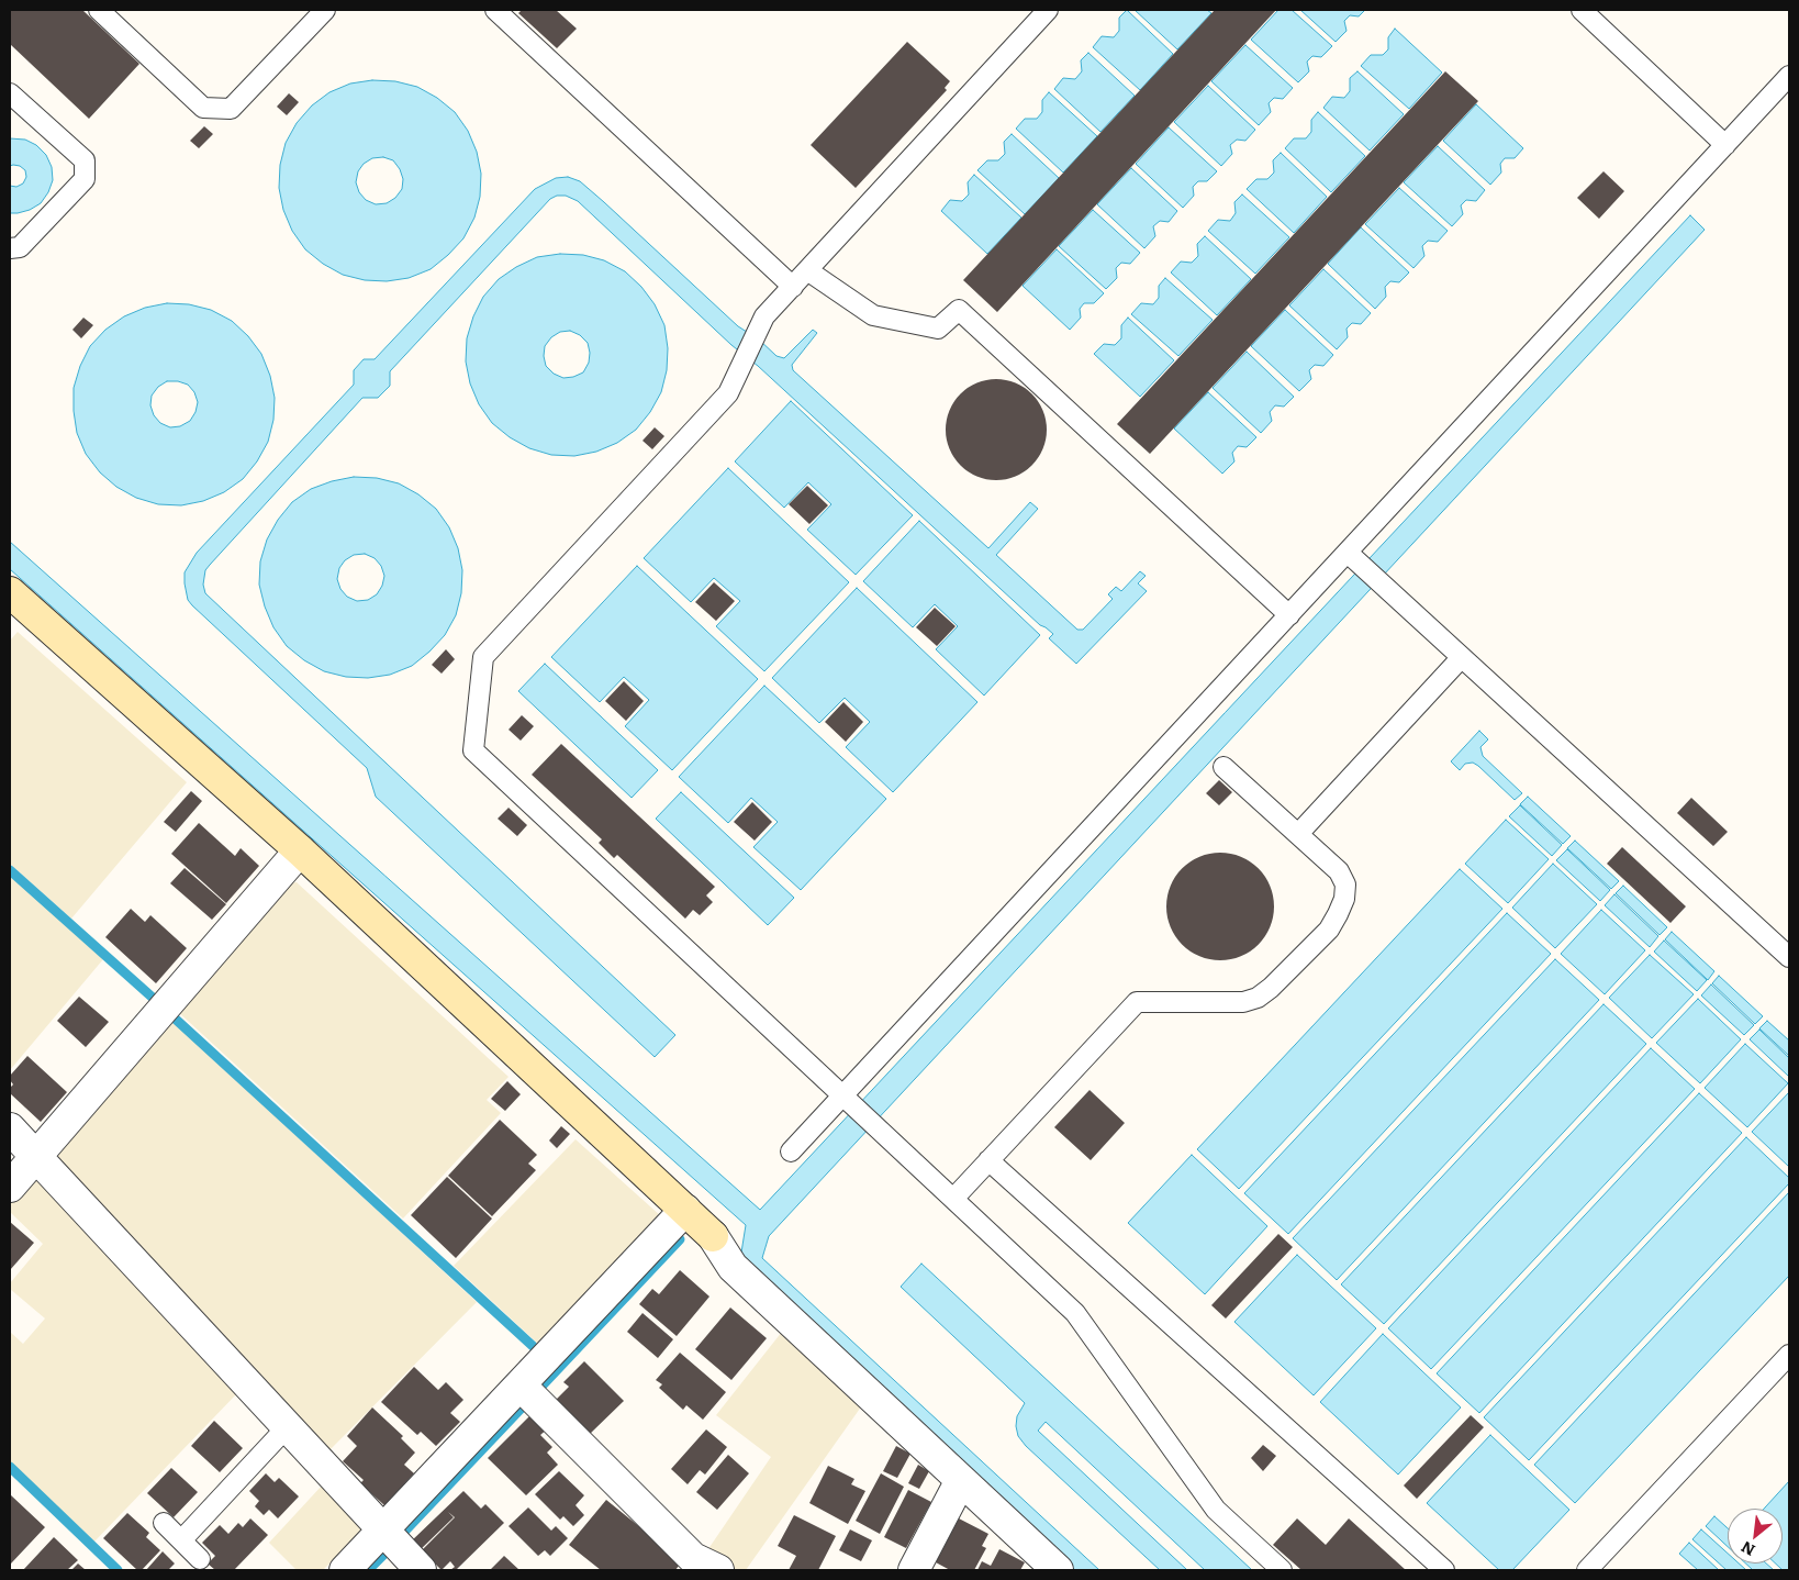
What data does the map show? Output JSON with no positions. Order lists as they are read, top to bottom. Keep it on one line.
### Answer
{"north":"bottom left"}
